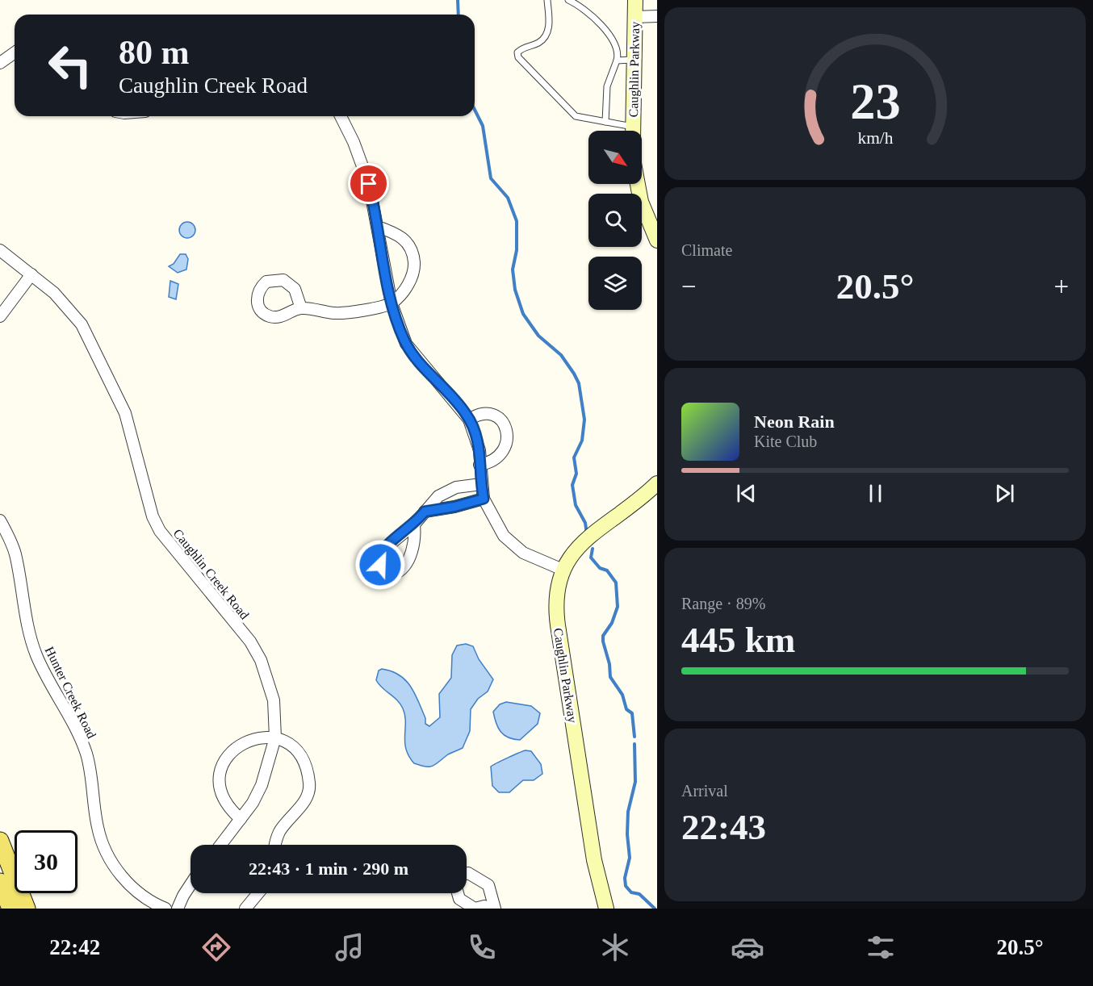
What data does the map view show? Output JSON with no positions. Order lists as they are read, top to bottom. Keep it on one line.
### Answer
{"streets":{"street":["Caughlin Parkway","Caughlin Creek Road","Hunter Creek Road"]},"north":"bottom right","page":{"turn":["80 m","Caughlin Creek Road"],"tile":["Climate",["Range · 89%","445 km"],["Arrival","22:43"]],"heat":["−","20.5°","+"],"song":["Neon Rain","Kite Club"],"limit":"30","trip":"22:43 · 1 min · 290 m","tabs":["22:42","20.5°"],"gauge":["23","km/h"]}}
